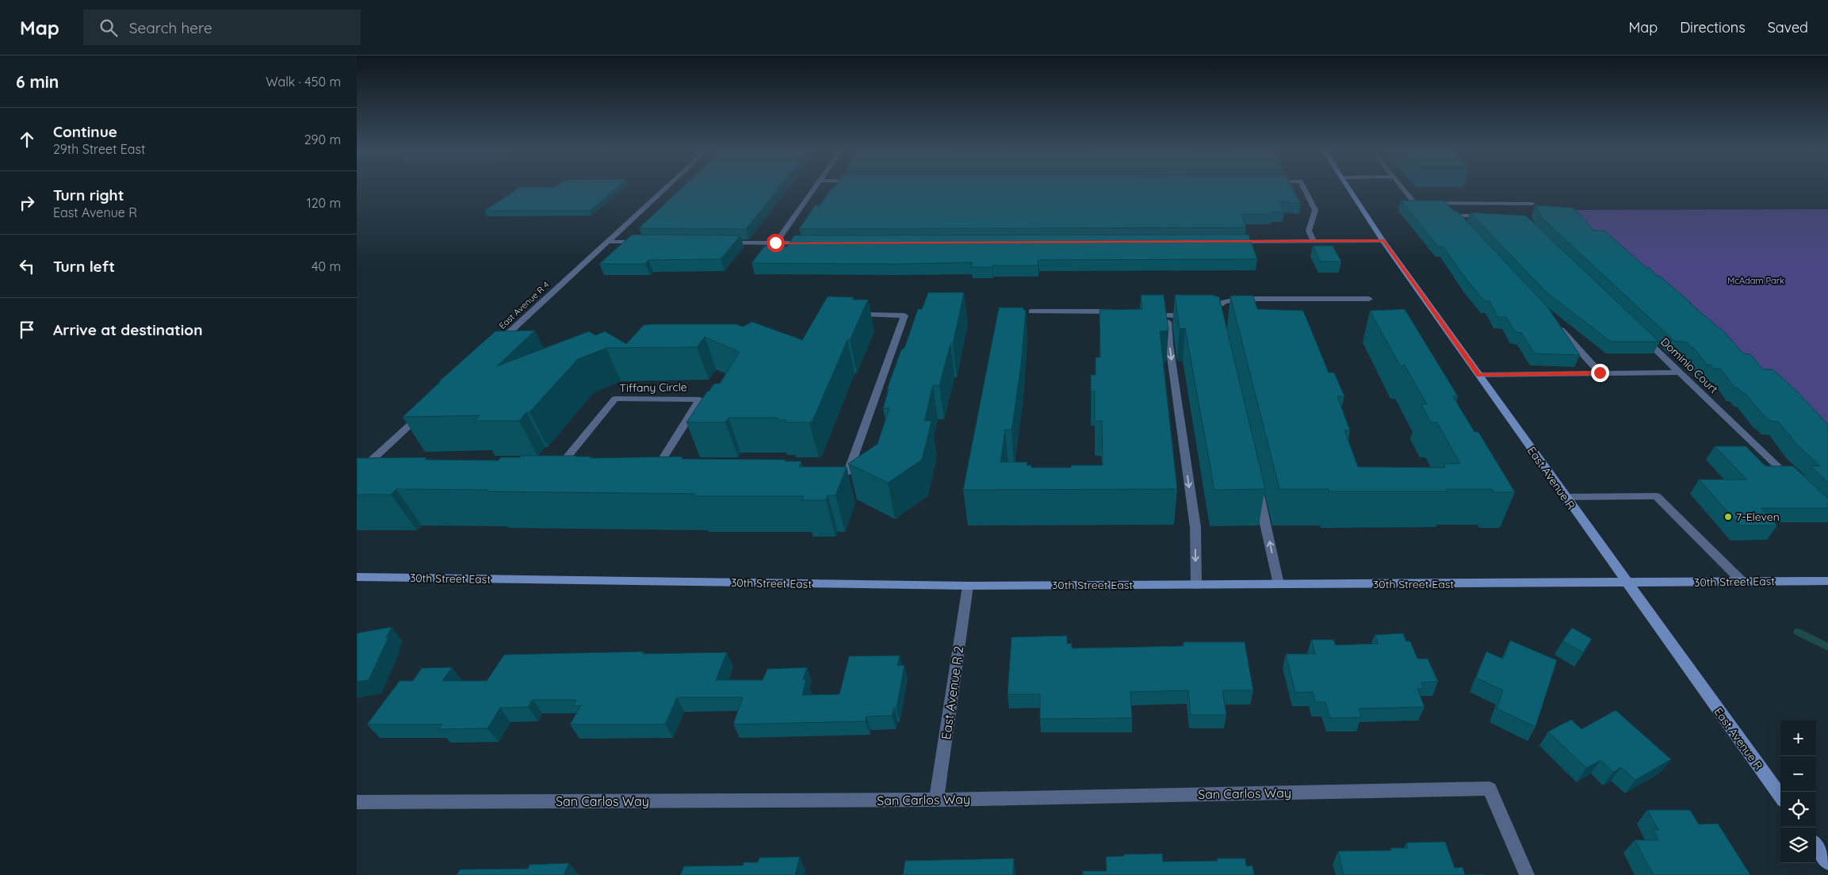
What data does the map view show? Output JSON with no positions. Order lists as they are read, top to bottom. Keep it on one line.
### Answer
{"streets":{"main road":["East Avenue R","30th Street East"],"street":["East Avenue R 4","Dominio Court","Tiffany Circle","East Avenue R 2","San Carlos Way"]},"crossings":[["East Avenue R","30th Street East"],["30th Street East","East Avenue R 2"],["East Avenue R 2","San Carlos Way"]],"parks":["McAdam Park"],"places":["7-Eleven"],"page":{"header":"Map","search":"Search here","nav":["Map","Directions","Saved"],"heading":["6 min","Walk · 450 m"],"list":[["Continue","29th Street East","290 m"],["Turn right","East Avenue R","120 m"],["Turn left","40 m"],"Arrive at destination"],"map_buttons":["+","−"]}}
